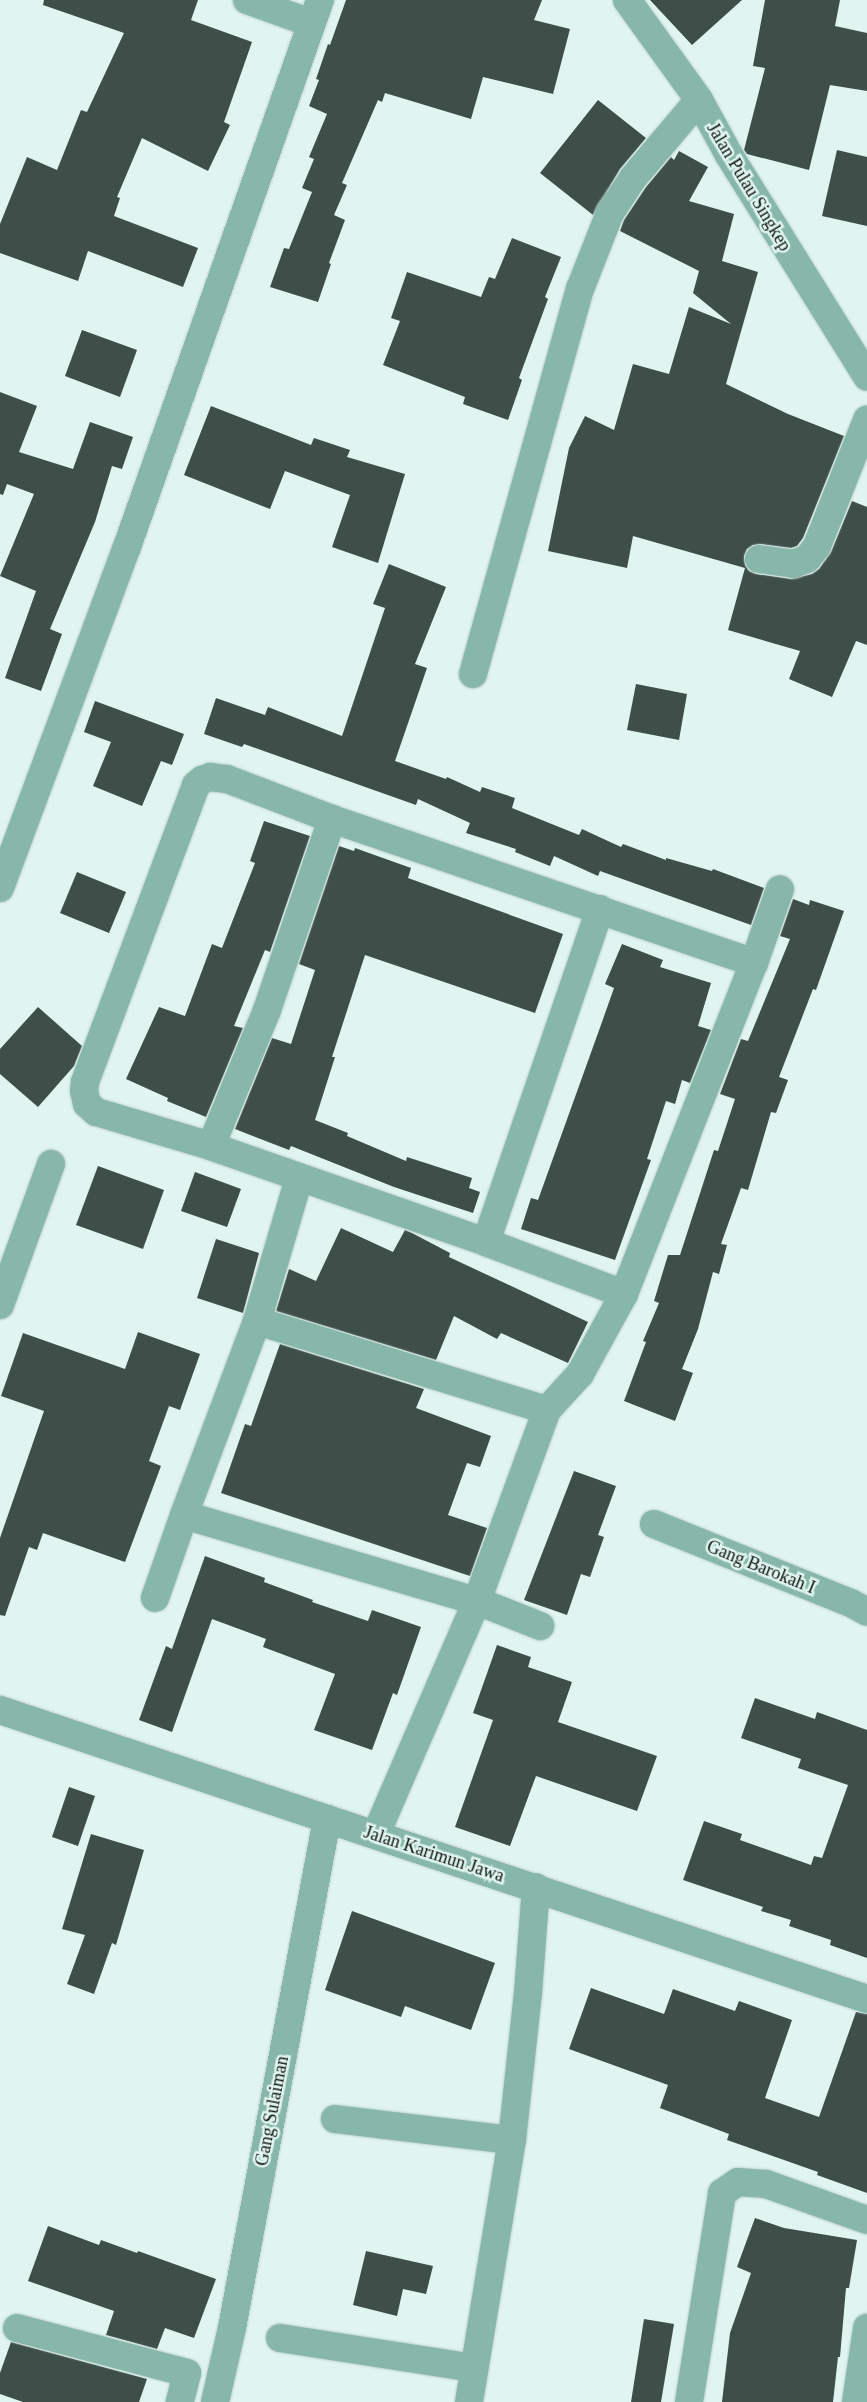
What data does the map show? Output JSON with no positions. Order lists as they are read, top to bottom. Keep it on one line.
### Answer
{"streets":{"street":["Jalan Pulau Singkep","Gang Barokah I","Jalan Karimun Jawa","Gang Sulaiman"]},"crossings":[["Jalan Karimun Jawa","Gang Sulaiman"]]}
